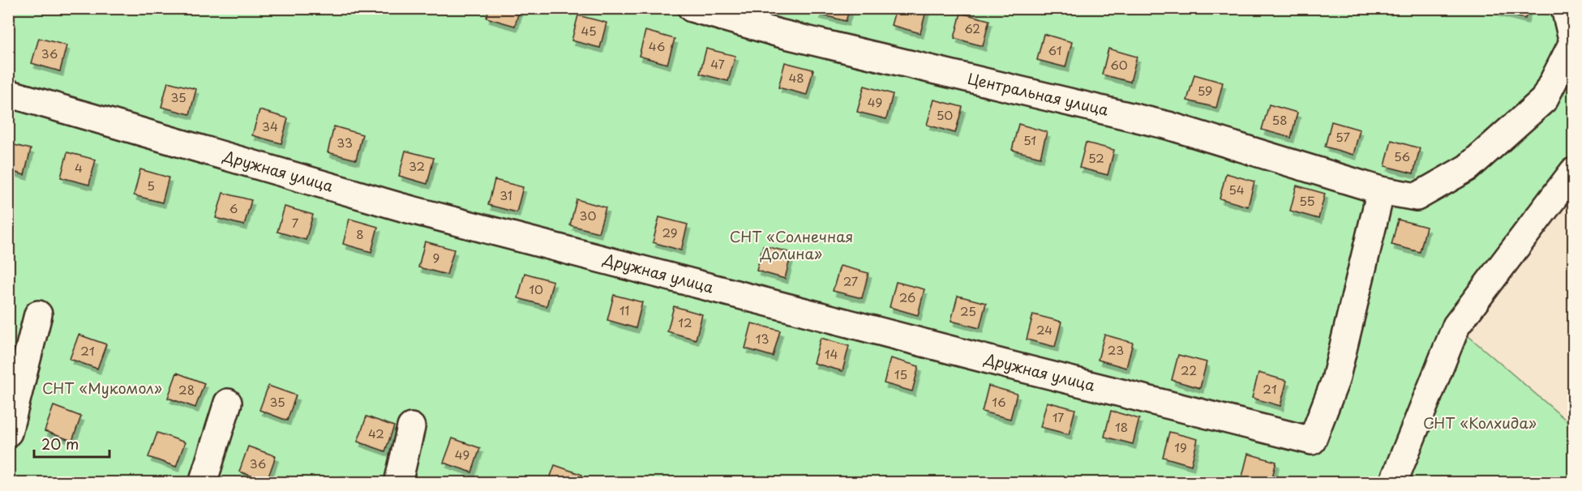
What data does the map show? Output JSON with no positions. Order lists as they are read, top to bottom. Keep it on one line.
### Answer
{"streets":{"street":["Центральная улица","Дружная улица"]},"crossings":[["Центральная улица","Дружная улица"]],"parks":["СНТ «Солнечная Долина»","СНТ «Мукомол»","СНТ «Колхида»"],"house_numbers":["62","45","46","61","36","47","60","48","59","35","49","50","58","34","57","51","33","56","52","32","4","5","54","31","55","6","30","7","29","8","9","27","10","26","11","25","12","24","13","23","21","14","22","15","21","28","35","16","17","18","42","19","49","36"],"scale_bar":"20 m"}
